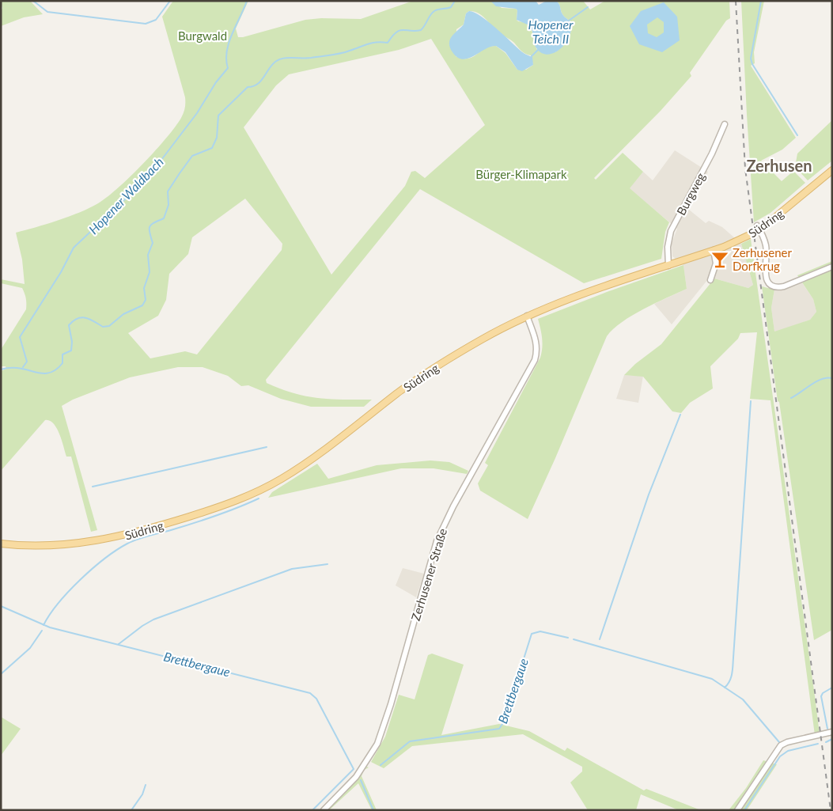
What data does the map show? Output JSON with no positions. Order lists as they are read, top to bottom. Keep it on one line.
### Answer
{"streets":{"main road":["Südring"],"street":["Burgweg","Zerhusener Straße"]},"crossings":[["Burgweg","Südring"],["Südring","Zerhusener Straße"]],"districts":["Zerhusen"],"water":["Hopener Teich II","Hopener Waldbach","Brettbergaue"],"parks":["Burgwald","Bürger-Klimapark"],"places":{"bar":["Zerhusener Dorfkrug"]}}
